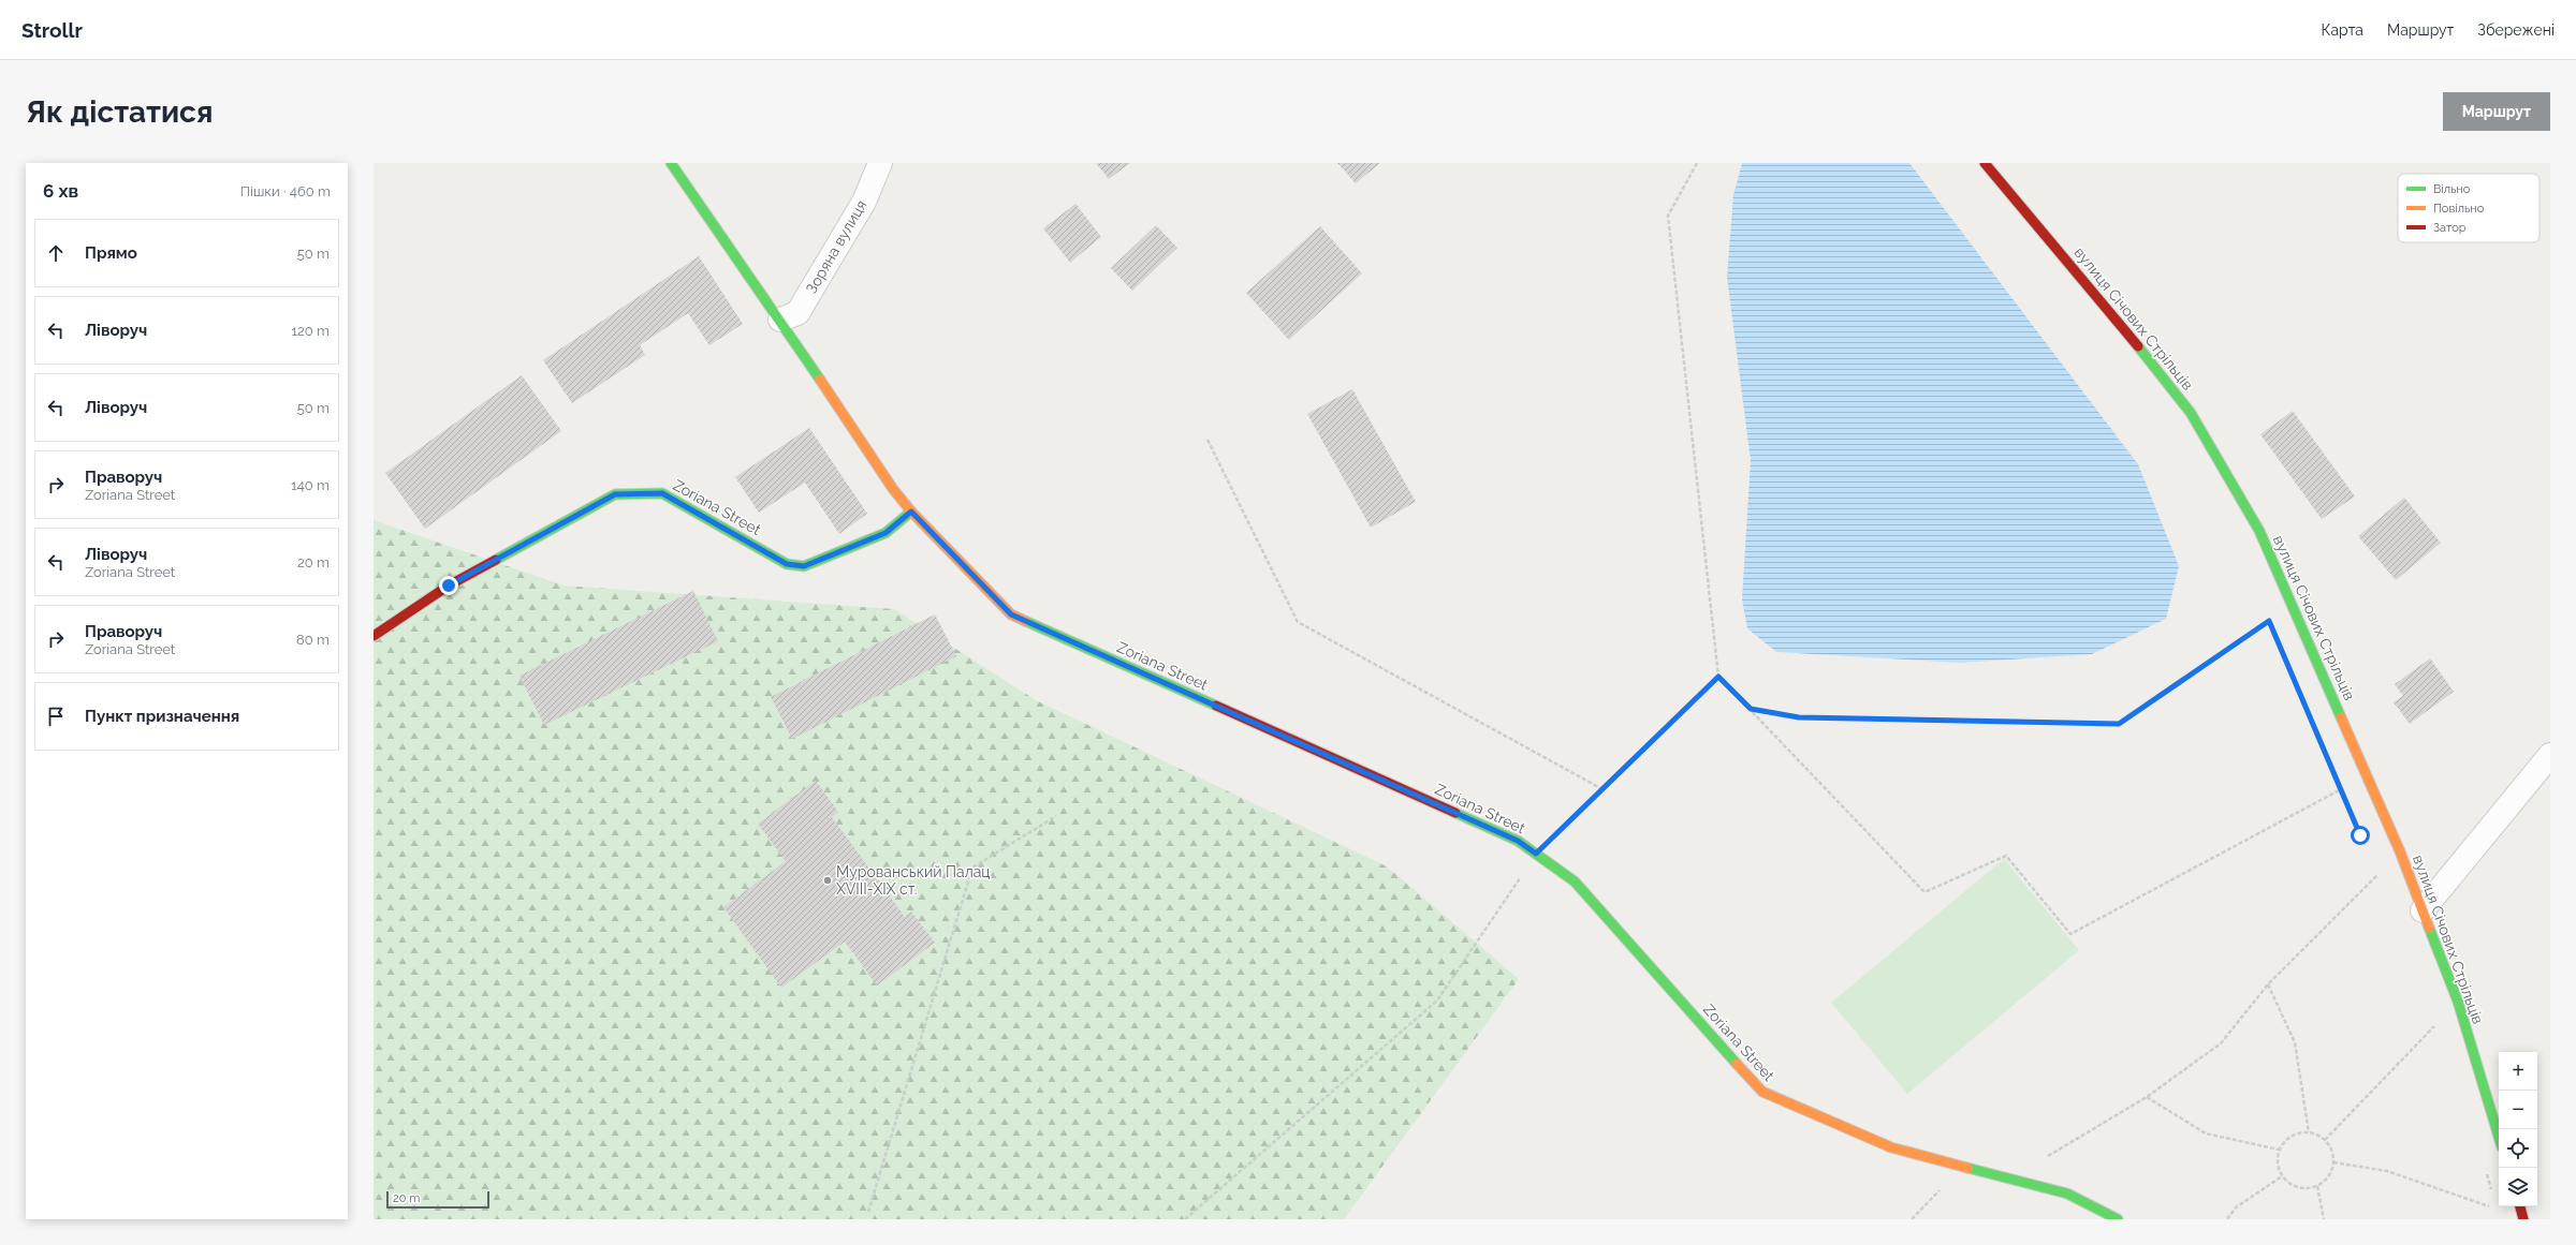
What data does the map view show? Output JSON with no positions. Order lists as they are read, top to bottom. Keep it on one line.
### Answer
{"streets":{"street":["Зоряна вулиця","вулиця Січових Стрільців","Zoriana Street"]},"crossings":[["Зоряна вулиця","Zoriana Street"]],"places":["Мурованський Палац XVIII-XIX ст."],"legend":["Вільно","Повільно","Затор"],"scale_bar":"20 m","page":{"header":"Strollr","nav":["Карта","Маршрут","Збережені"],"buttons":"Маршрут","title":"Як дістатися","heading":["6 хв","Пішки · 460 m"],"list":[["Прямо","50 m"],["Ліворуч","120 m"],["Ліворуч","50 m"],["Праворуч","Zoriana Street","140 m"],["Ліворуч","Zoriana Street","20 m"],["Праворуч","Zoriana Street","80 m"],"Пункт призначення"],"map_buttons":["+","−"],"scale":"20 m"}}
